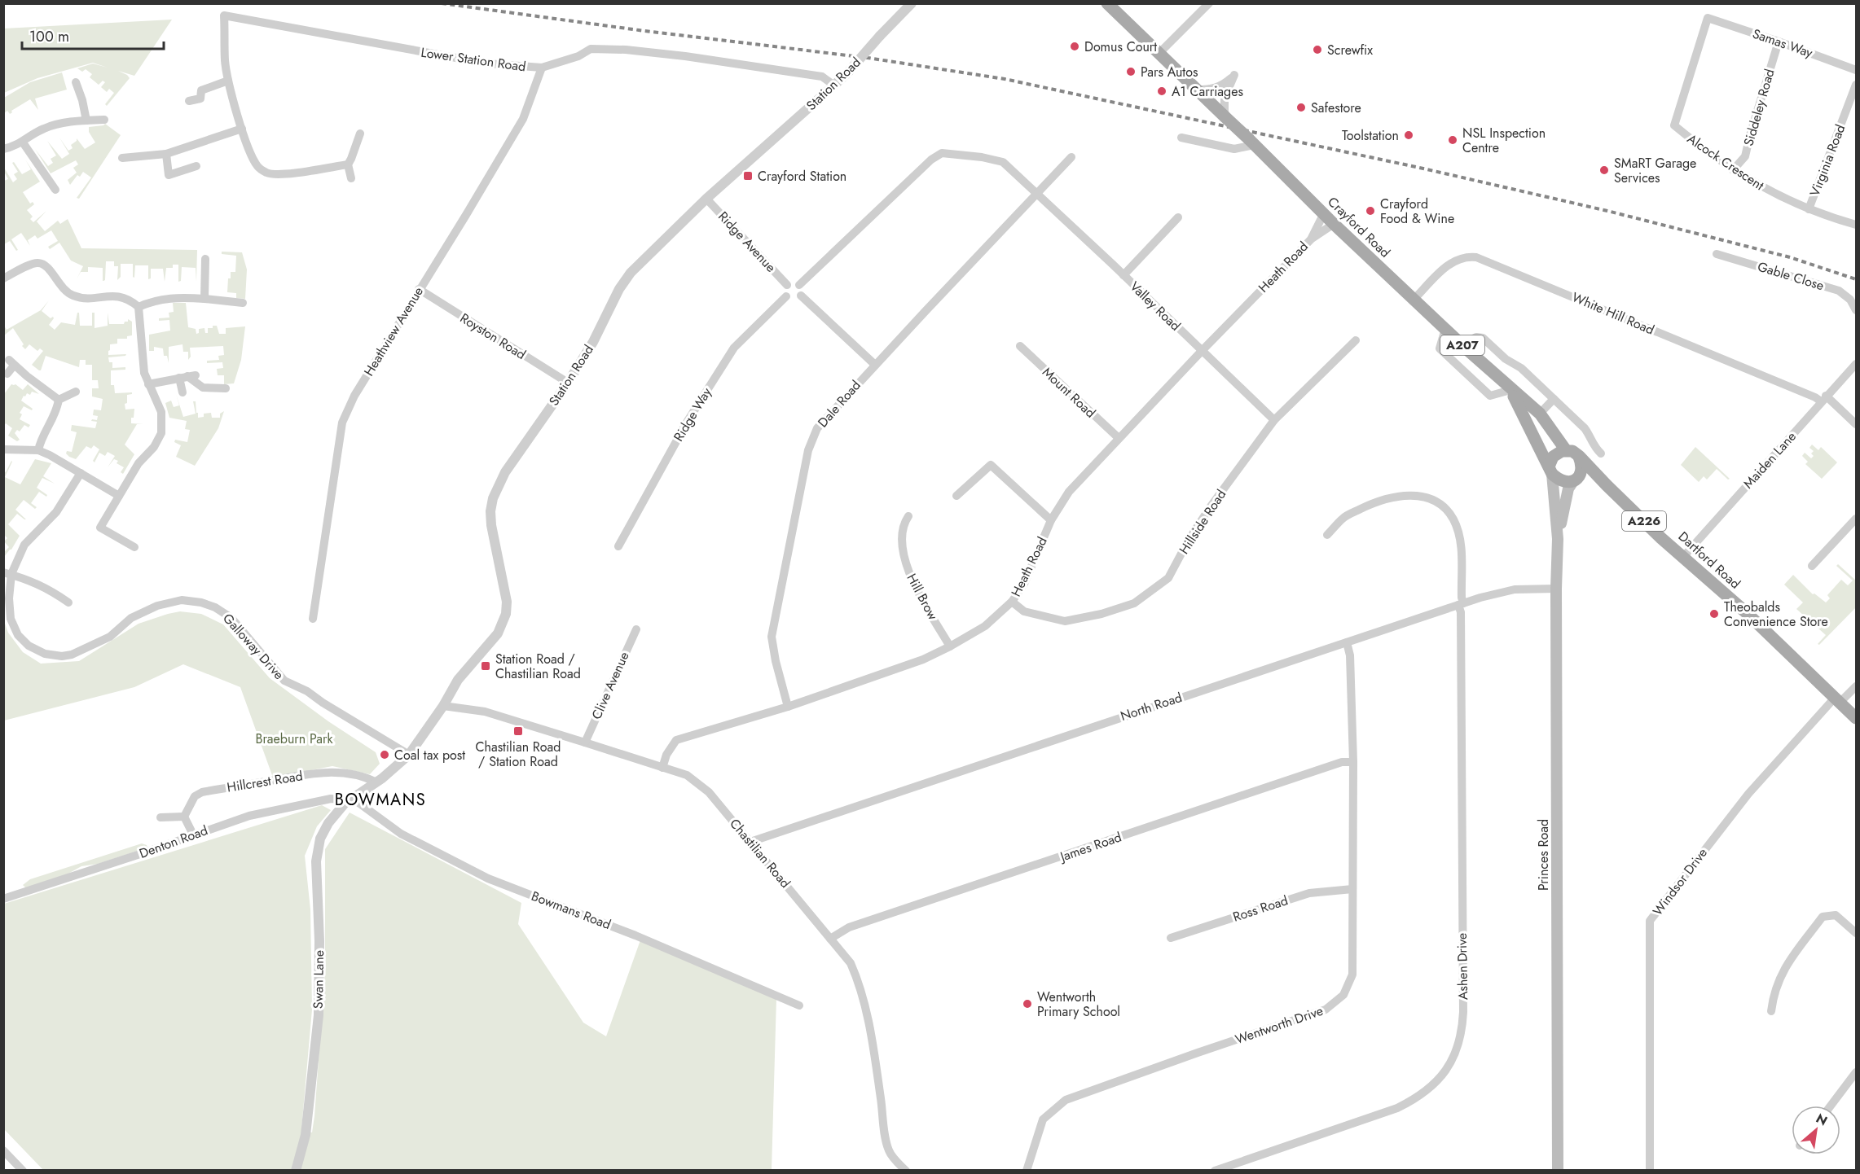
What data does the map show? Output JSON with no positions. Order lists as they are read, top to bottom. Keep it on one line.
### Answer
{"streets":{"main road":["Crayford Road","A207","A226","Dartford Road","Princes Road"],"street":["Samas Way","Lower Station Road","Station Road","Siddeley Road","Virginia Road","Alcock Crescent","Ridge Avenue","Heath Road","Gable Close","Valley Road","White Hill Road","Heathview Avenue","Royston Road","Mount Road","Dale Road","Ridge Way","Maiden Lane","Hillside Road","Hill Brow","Galloway Drive","Clive Avenue","North Road","Hillcrest Road","Denton Road","James Road","Chastilian Road","Windsor Drive","Ross Road","Bowmans Road","Ashen Drive","Swan Lane","Wentworth Drive"]},"crossings":[["Samas Way","Siddeley Road"],["Samas Way","Alcock Crescent"],["Lower Station Road","Station Road"],["Lower Station Road","Heathview Avenue"],["Station Road","Ridge Avenue"],["Station Road","Royston Road"],["Station Road","Galloway Drive"],["Station Road","Hillcrest Road"],["Station Road","Denton Road"],["Station Road","Chastilian Road"],["Station Road","Bowmans Road"],["Station Road","Swan Lane"],["Siddeley Road","Alcock Crescent"],["Virginia Road","Alcock Crescent"],["Crayford Road","Heath Road"],["Crayford Road","White Hill Road"],["Crayford Road","Dartford Road"],["Crayford Road","Princes Road"],["Ridge Avenue","Ridge Way"],["Heath Road","Valley Road"],["Heath Road","Mount Road"],["Heath Road","Dale Road"],["Heath Road","Hillside Road"],["Heath Road","Hill Brow"],["Heath Road","Chastilian Road"],["Valley Road","Dale Road"],["Valley Road","Hillside Road"],["White Hill Road","Maiden Lane"],["Heathview Avenue","Royston Road"],["Maiden Lane","Dartford Road"],["Dartford Road","Princes Road"],["Dartford Road","Windsor Drive"],["Clive Avenue","Chastilian Road"],["North Road","Chastilian Road"],["North Road","Princes Road"],["North Road","Ashen Drive"],["North Road","Wentworth Drive"],["Denton Road","Bowmans Road"],["Denton Road","Swan Lane"],["James Road","Chastilian Road"],["James Road","Wentworth Drive"],["Ross Road","Wentworth Drive"],["Bowmans Road","Swan Lane"]],"districts":["BOWMANS"],"parks":["Braeburn Park"],"places":{"other":["Domus Court","Screwfix","Pars Autos","A1 Carriages","Safestore","Toolstation","NSL Inspection Centre","SMaRT Garage Services","Crayford Food & Wine","Theobalds Convenience Store","Coal tax post","Wentworth Primary School"],"transit":["Crayford Station","Station Road / Chastilian Road","Chastilian Road / Station Road"]},"scale_bar":"100 m","north":"top right"}
